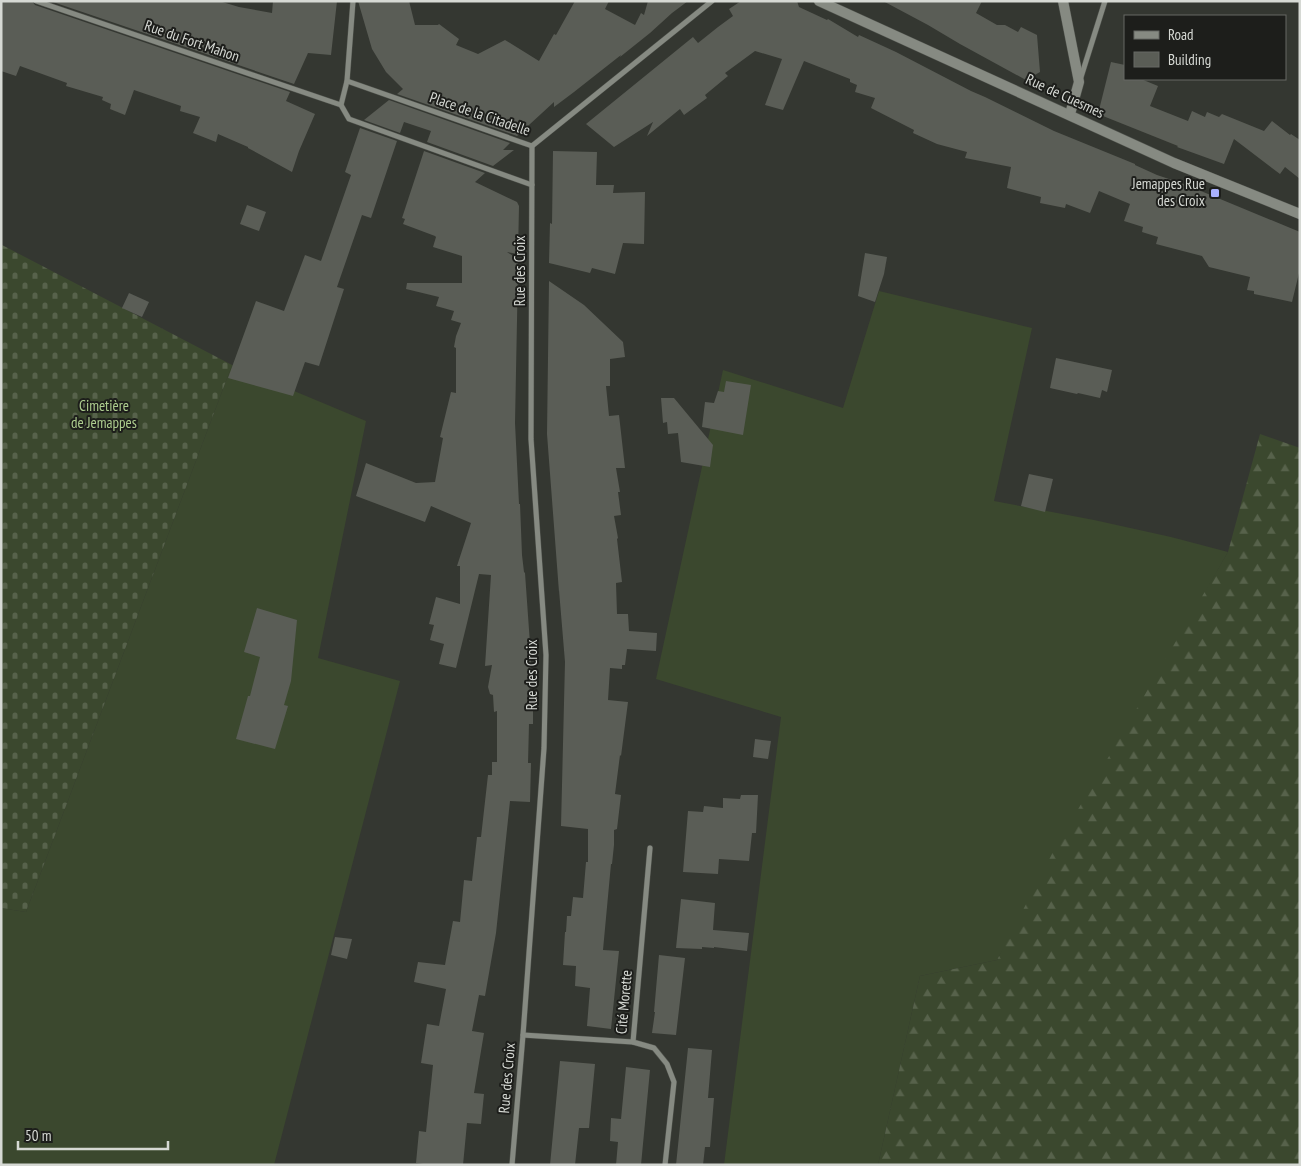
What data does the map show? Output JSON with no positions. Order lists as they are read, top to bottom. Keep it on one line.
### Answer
{"streets":{"street":["Rue du Fort Mahon","Rue de Cuesmes","Place de la Citadelle","Rue des Croix","Cité Morette"]},"crossings":[["Place de la Citadelle","Rue des Croix"]],"parks":["Cimetière de Jemappes"],"places":{"transit":["Jemappes Rue des Croix"]},"legend":["Road","Building"],"scale_bar":"50 m"}
